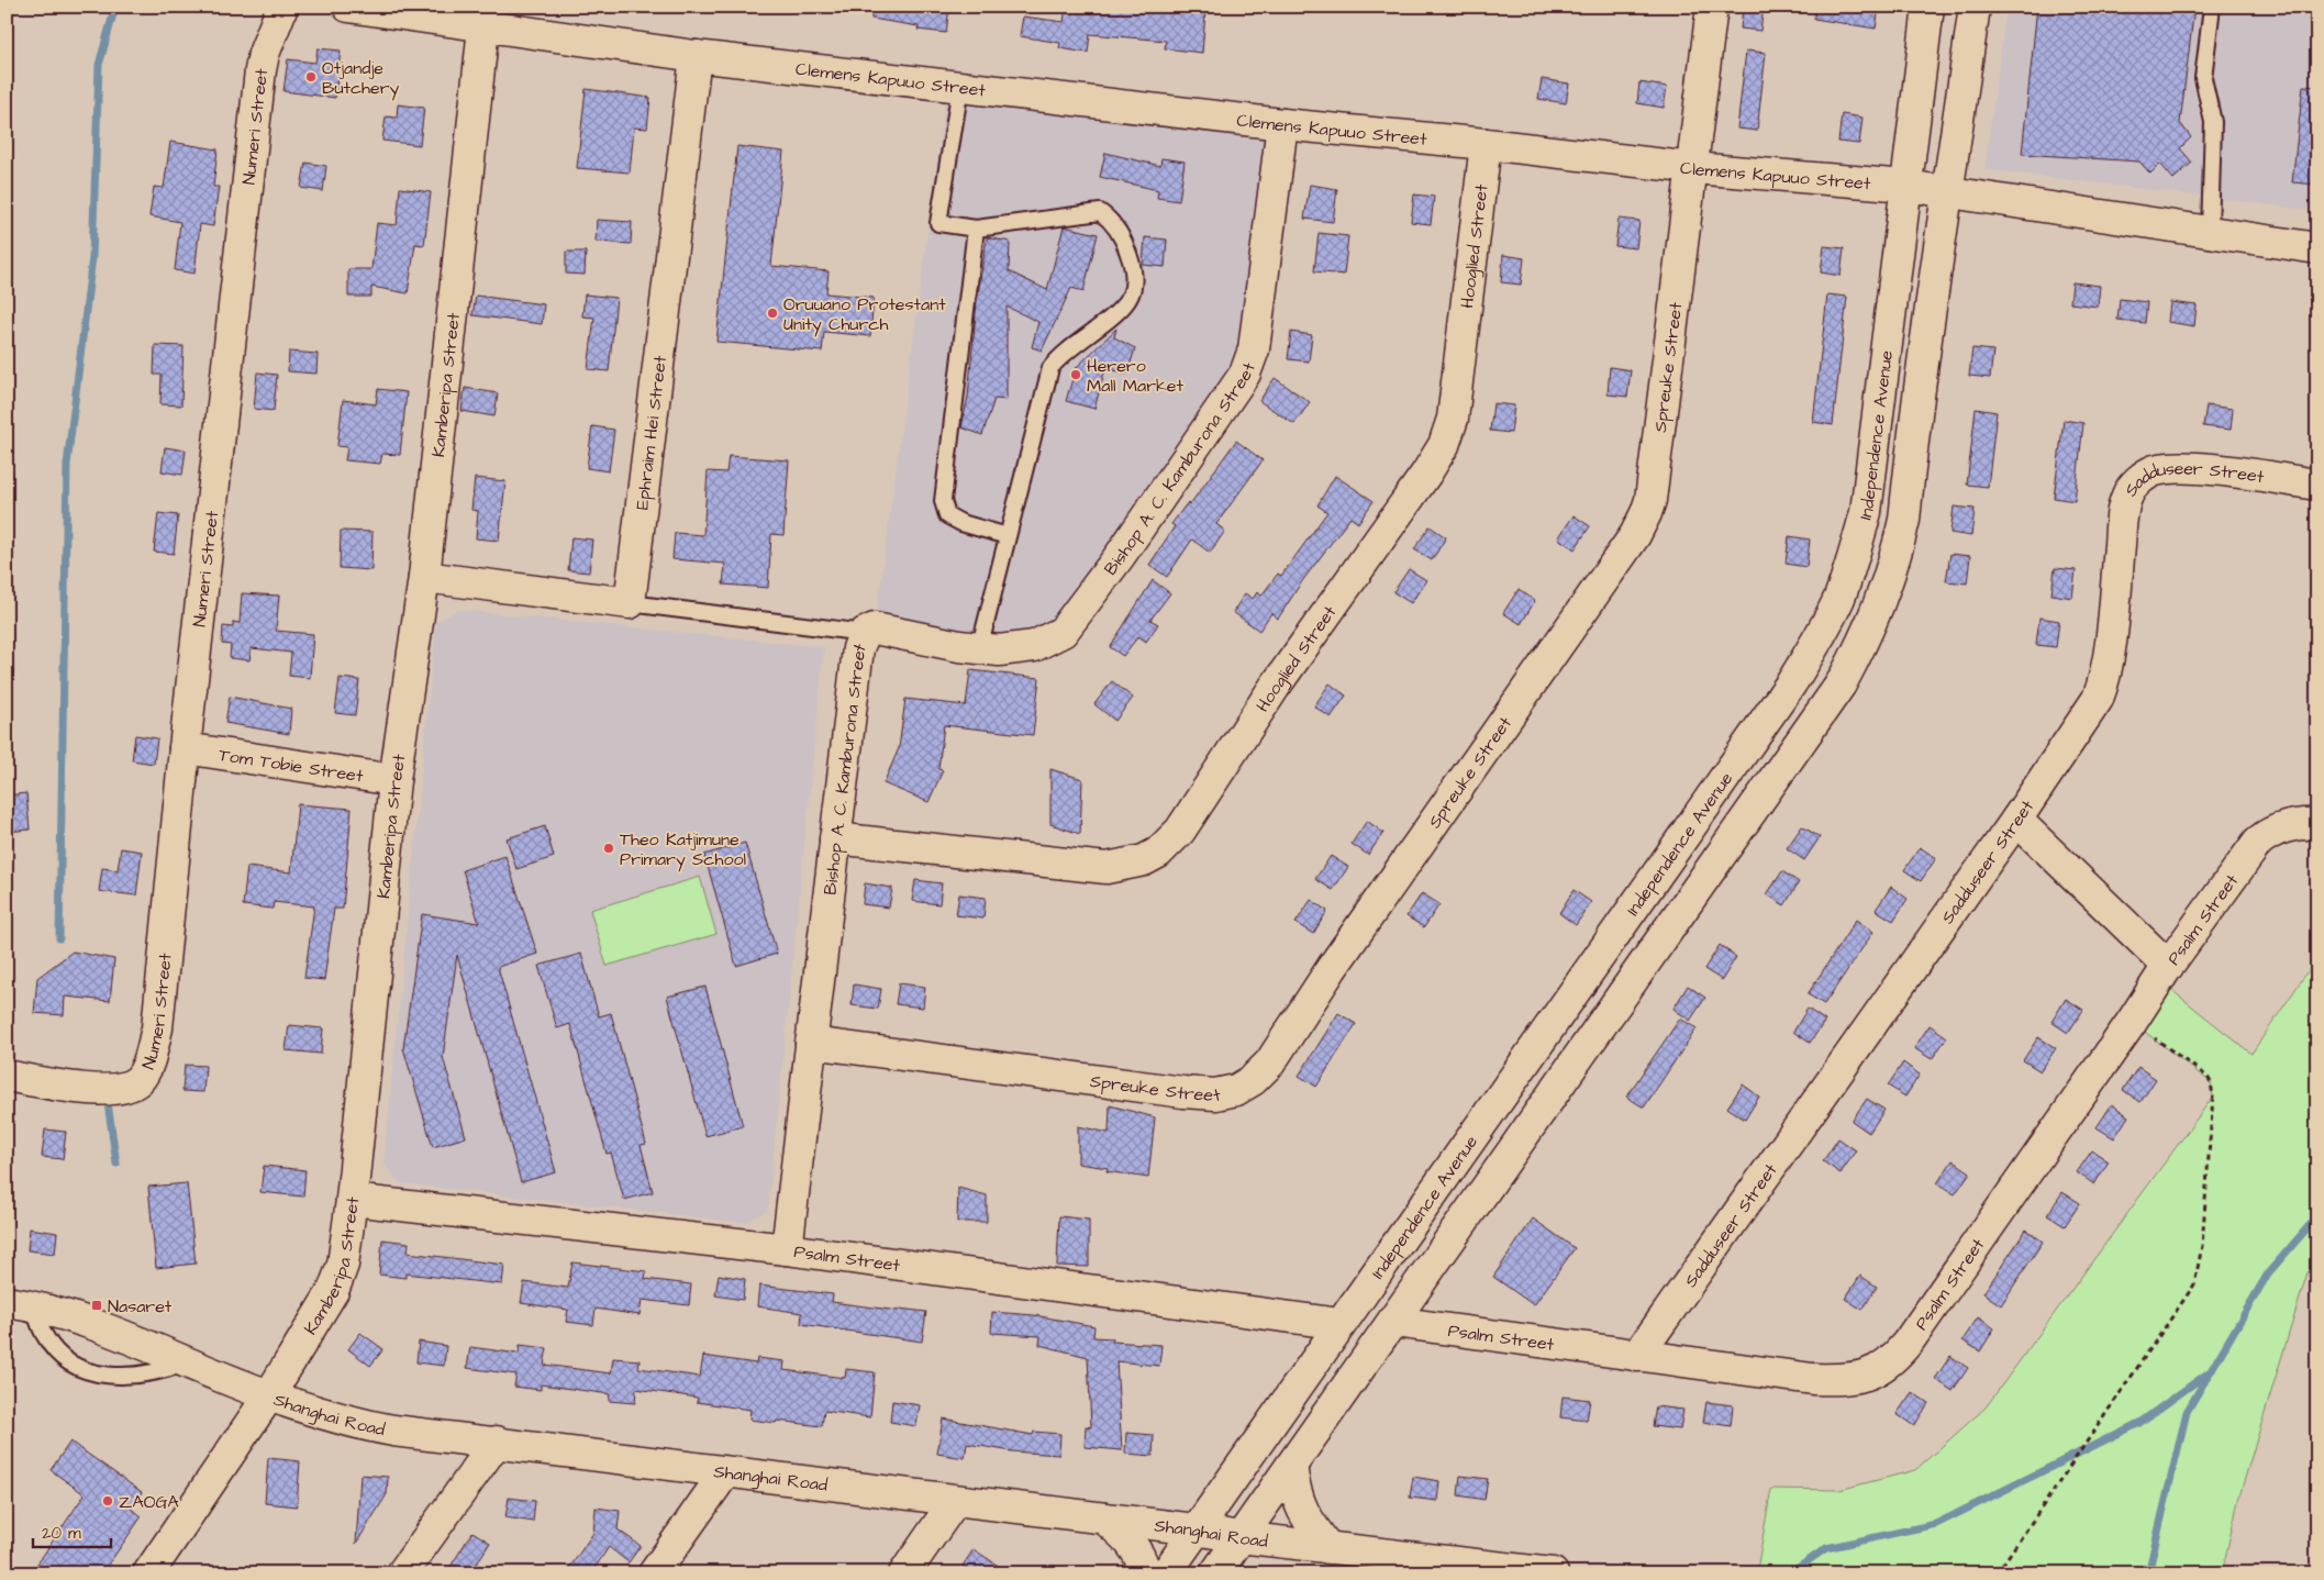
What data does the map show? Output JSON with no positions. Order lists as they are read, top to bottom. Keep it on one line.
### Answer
{"streets":{"street":["Clemens Kapuuo Street","Numeri Street","Hooglied Street","Spreuke Street","Kamberipa Street","Ephraim Hei Street","Independence Avenue","Bishop A. C. Kamburona Street","Sadduseer Street","Tom Tobie Street","Psalm Street","Shanghai Road"]},"crossings":[["Clemens Kapuuo Street","Hooglied Street"],["Clemens Kapuuo Street","Spreuke Street"],["Clemens Kapuuo Street","Kamberipa Street"],["Clemens Kapuuo Street","Ephraim Hei Street"],["Clemens Kapuuo Street","Independence Avenue"],["Clemens Kapuuo Street","Bishop A. C. Kamburona Street"],["Numeri Street","Tom Tobie Street"],["Hooglied Street","Bishop A. C. Kamburona Street"],["Spreuke Street","Bishop A. C. Kamburona Street"],["Kamberipa Street","Tom Tobie Street"],["Kamberipa Street","Psalm Street"],["Kamberipa Street","Shanghai Road"],["Independence Avenue","Psalm Street"],["Independence Avenue","Shanghai Road"],["Bishop A. C. Kamburona Street","Psalm Street"],["Sadduseer Street","Psalm Street"]],"places":{"other":["Otjandje Butchery","Oruuano Protestant Unity Church","Herero Mall Market","Theo Katjimune Primary School","ZAOGA"],"transit":["Nasaret"]},"scale_bar":"20 m"}
